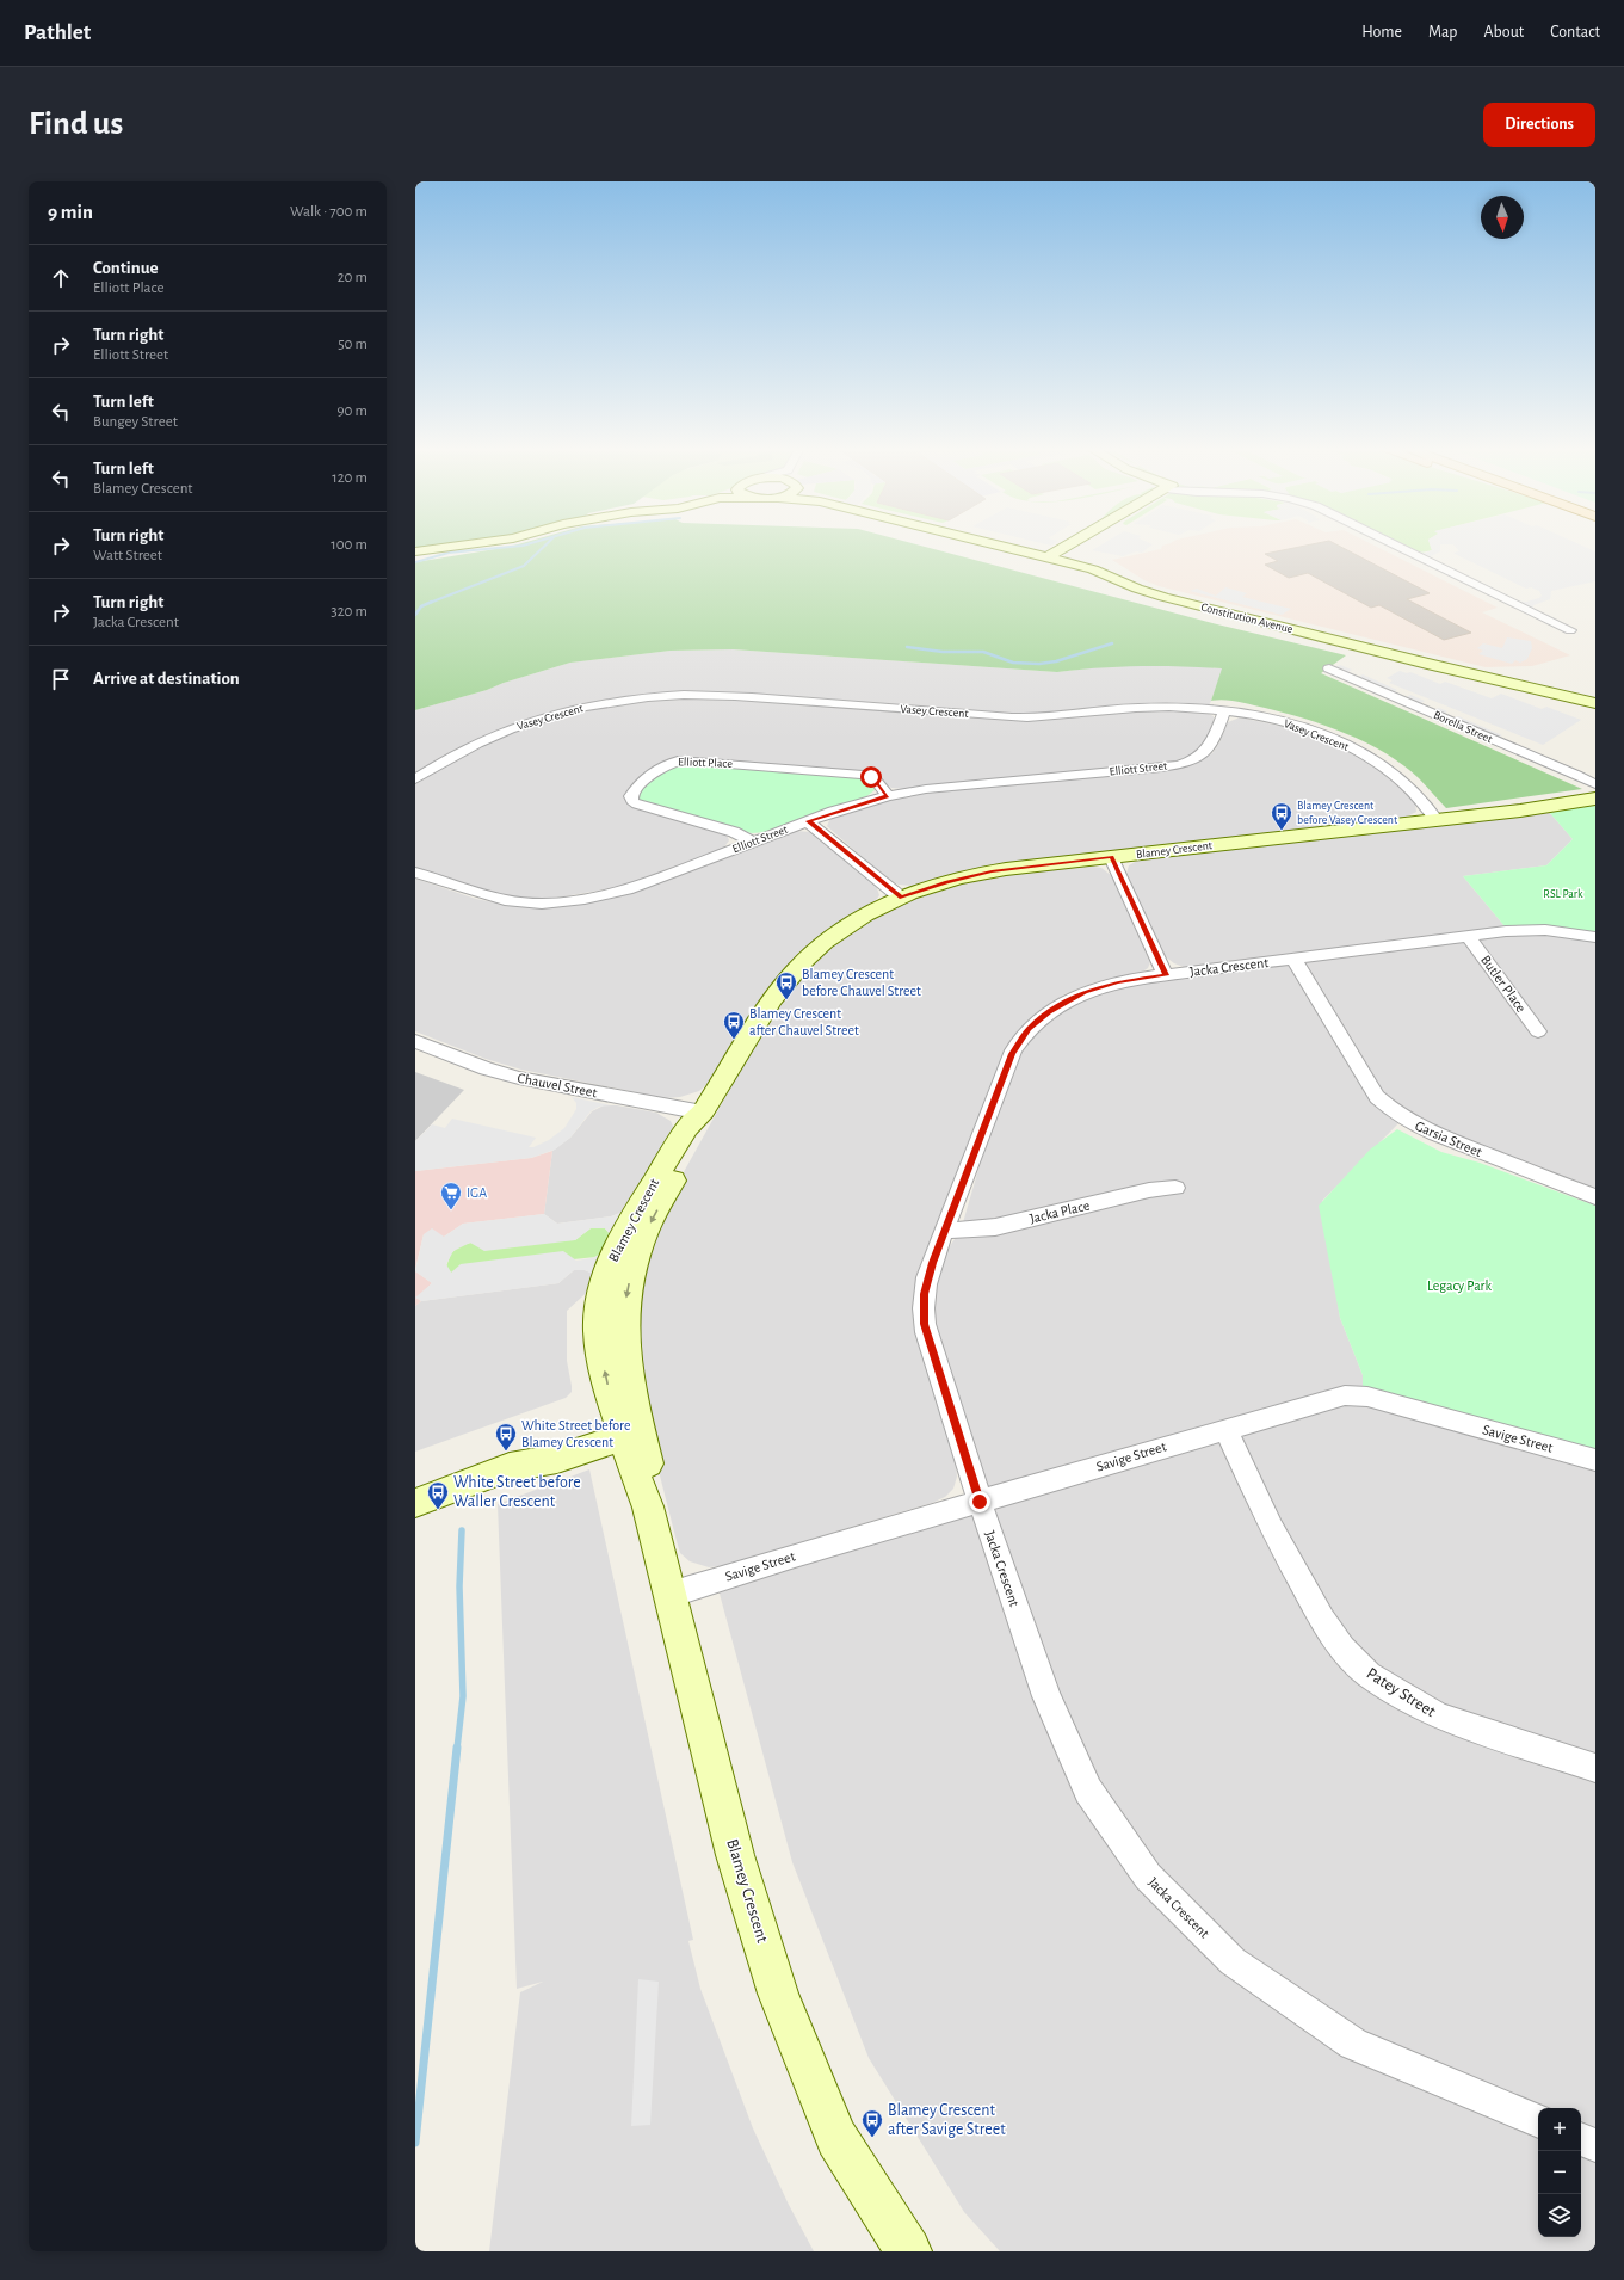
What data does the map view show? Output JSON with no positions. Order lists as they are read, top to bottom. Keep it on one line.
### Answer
{"streets":{"street":["Constitution Avenue","Vasey Crescent","Borella Street","Elliott Place","Elliott Street","Blamey Crescent","Jacka Crescent","Butler Place","Chauvel Street","Garsia Street","Jacka Place","Savige Street","Patey Street"]},"crossings":[["Vasey Crescent","Elliott Street"],["Vasey Crescent","Blamey Crescent"],["Elliott Place","Elliott Street"],["Blamey Crescent","Chauvel Street"],["Blamey Crescent","Savige Street"],["Jacka Crescent","Butler Place"],["Jacka Crescent","Garsia Street"],["Jacka Crescent","Jacka Place"],["Jacka Crescent","Savige Street"],["Savige Street","Patey Street"]],"parks":["RSL Park","Legacy Park"],"places":{"bus stop":["Blamey Crescent before Vasey Crescent","Blamey Crescent before Chauvel Street","Blamey Crescent after Chauvel Street","White Street before Blamey Crescent","White Street before Waller Crescent","Blamey Crescent after Savige Street"],"supermarket":["IGA"]},"north":"bottom","page":{"header":"Pathlet","nav":["Home","Map","About","Contact"],"buttons":"Directions","title":"Find us","heading":["9 min","Walk · 700 m"],"list":[["Continue","Elliott Place","20 m"],["Turn right","Elliott Street","50 m"],["Turn left","Bungey Street","90 m"],["Turn left","Blamey Crescent","120 m"],["Turn right","Watt Street","100 m"],["Turn right","Jacka Crescent","320 m"],"Arrive at destination"],"map_buttons":["+","−"]}}
